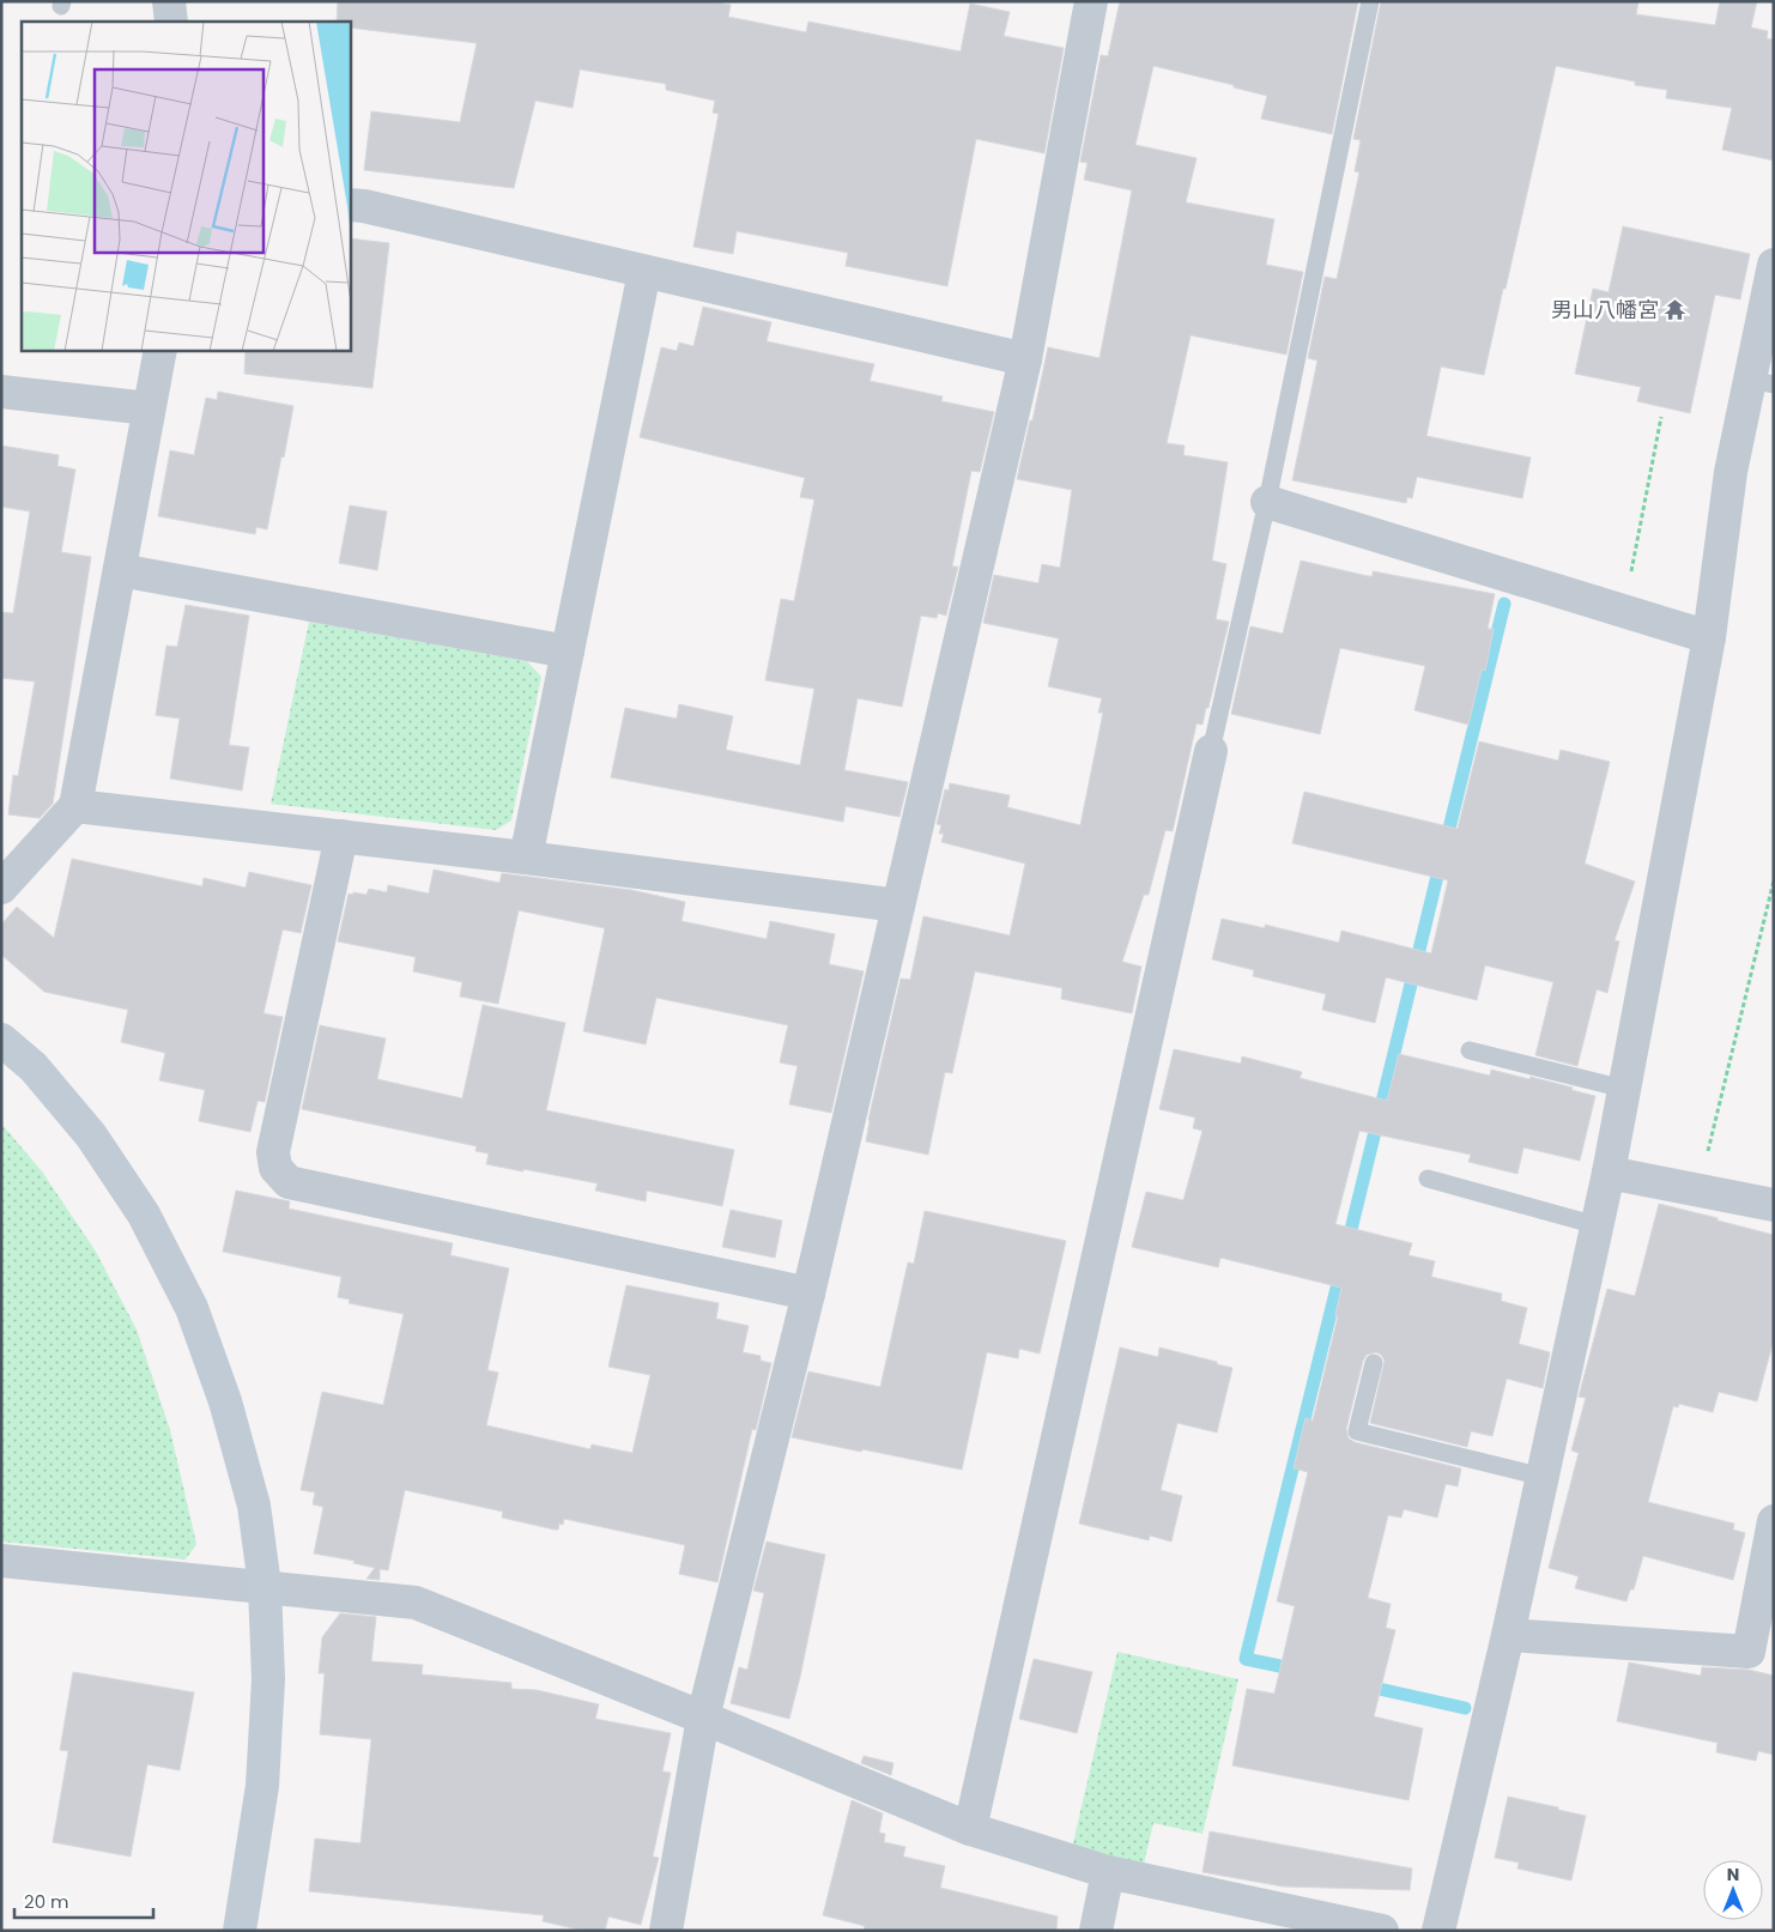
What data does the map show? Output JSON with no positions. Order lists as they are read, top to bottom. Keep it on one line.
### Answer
{"places":{"temple":["男山八幡宮"]},"scale_bar":"20 m","north":"top"}
